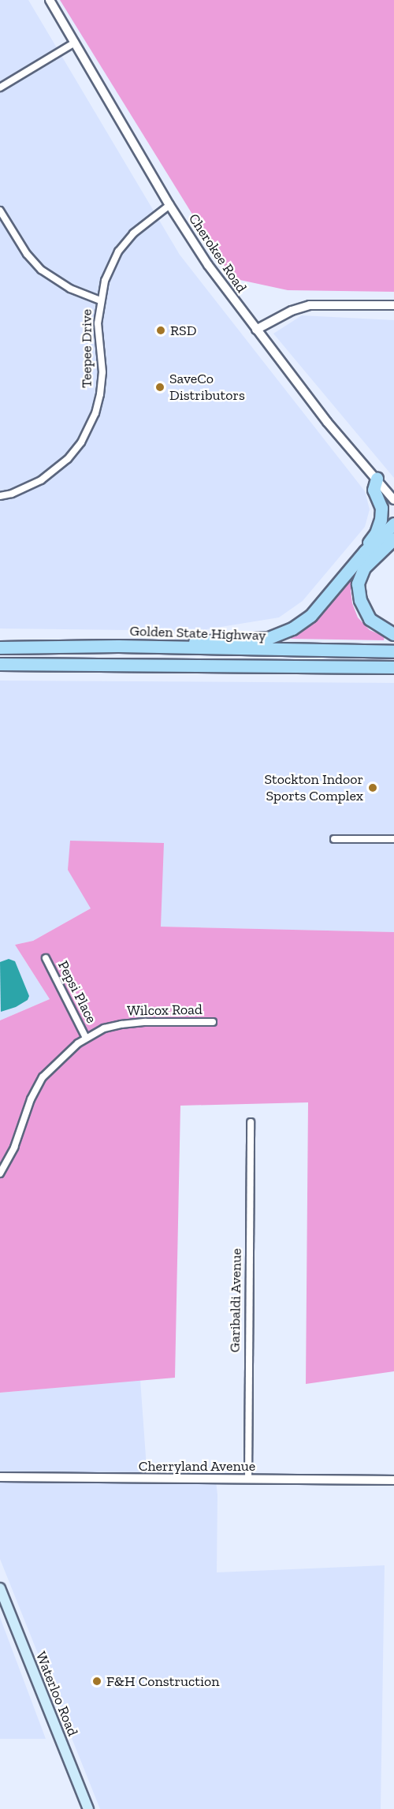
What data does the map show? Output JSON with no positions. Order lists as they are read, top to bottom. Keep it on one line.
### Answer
{"streets":{"highway":["Golden State Highway"],"main road":["Waterloo Road"],"street":["Cherokee Road","Teepee Drive","Pepsi Place","Wilcox Road","Garibaldi Avenue","Cherryland Avenue"]},"crossings":[["Cherokee Road","Teepee Drive"],["Pepsi Place","Wilcox Road"],["Garibaldi Avenue","Cherryland Avenue"]],"places":["RSD","SaveCo Distributors","Stockton Indoor Sports Complex","F&H Construction"]}
